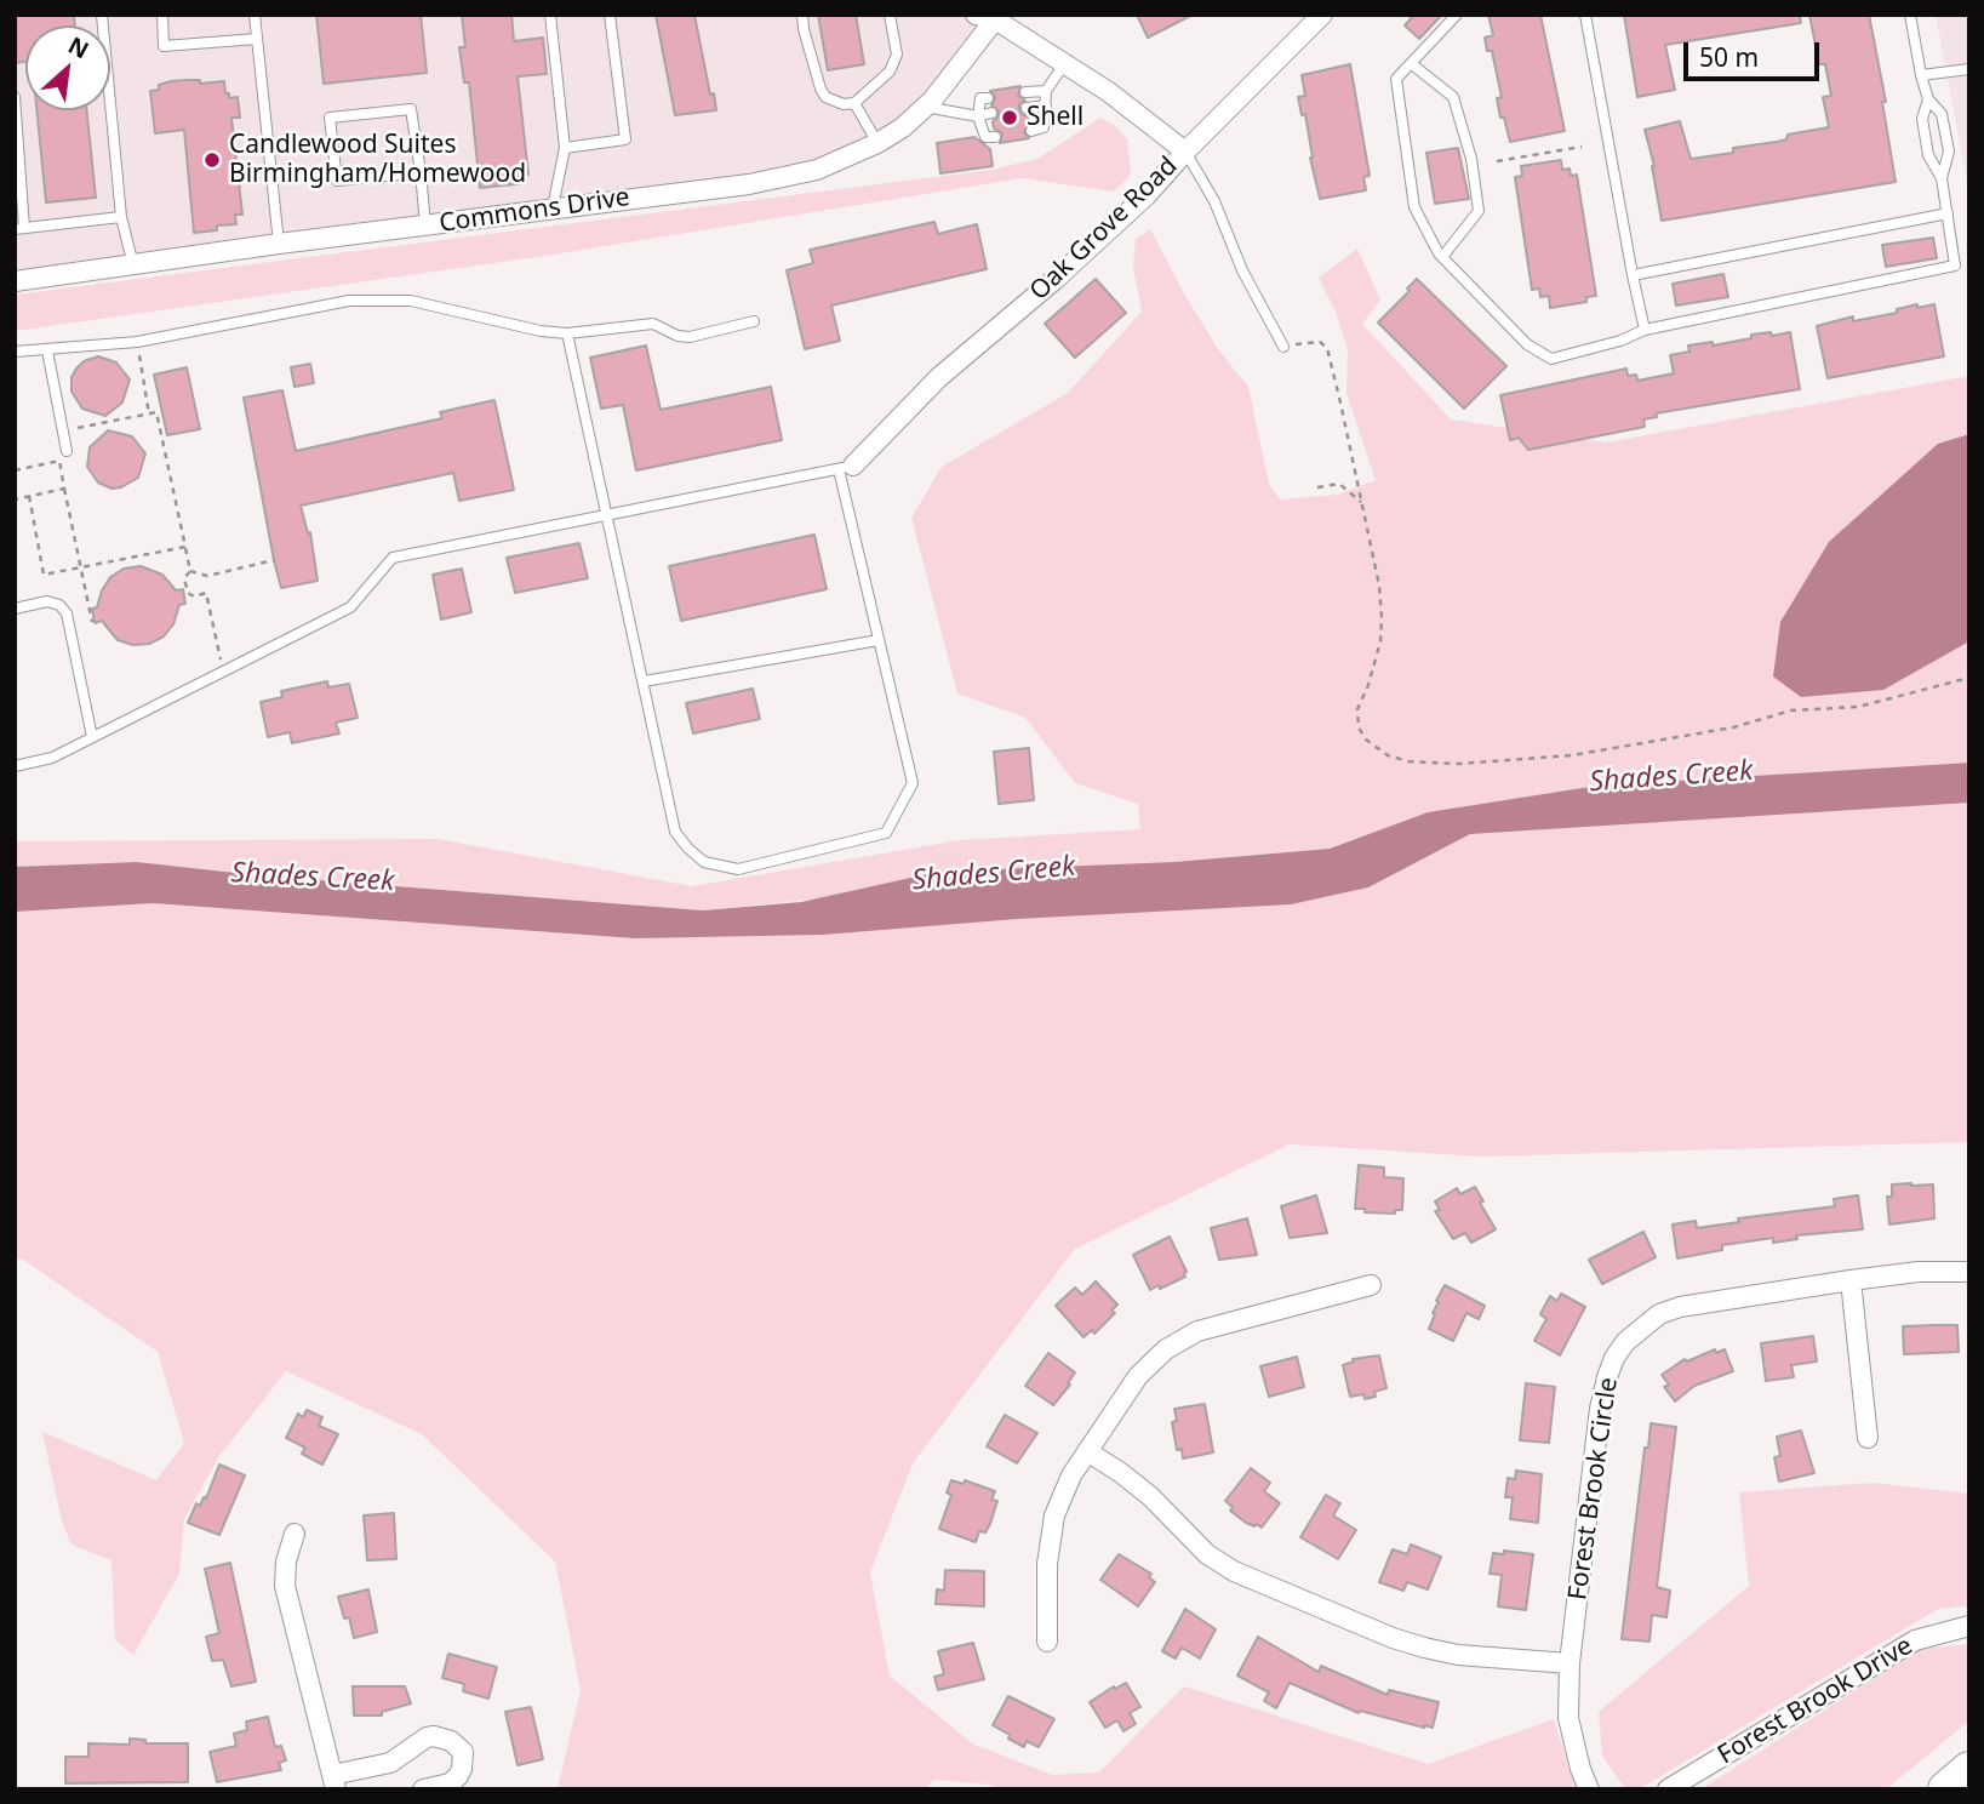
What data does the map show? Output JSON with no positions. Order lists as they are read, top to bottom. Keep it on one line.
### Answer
{"streets":{"street":["Commons Drive","Oak Grove Road","Forest Brook Circle","Forest Brook Drive"]},"crossings":[["Commons Drive","Oak Grove Road"]],"water":["Shades Creek"],"places":["Shell","Candlewood Suites Birmingham/Homewood"],"scale_bar":"50 m","north":"top right"}
